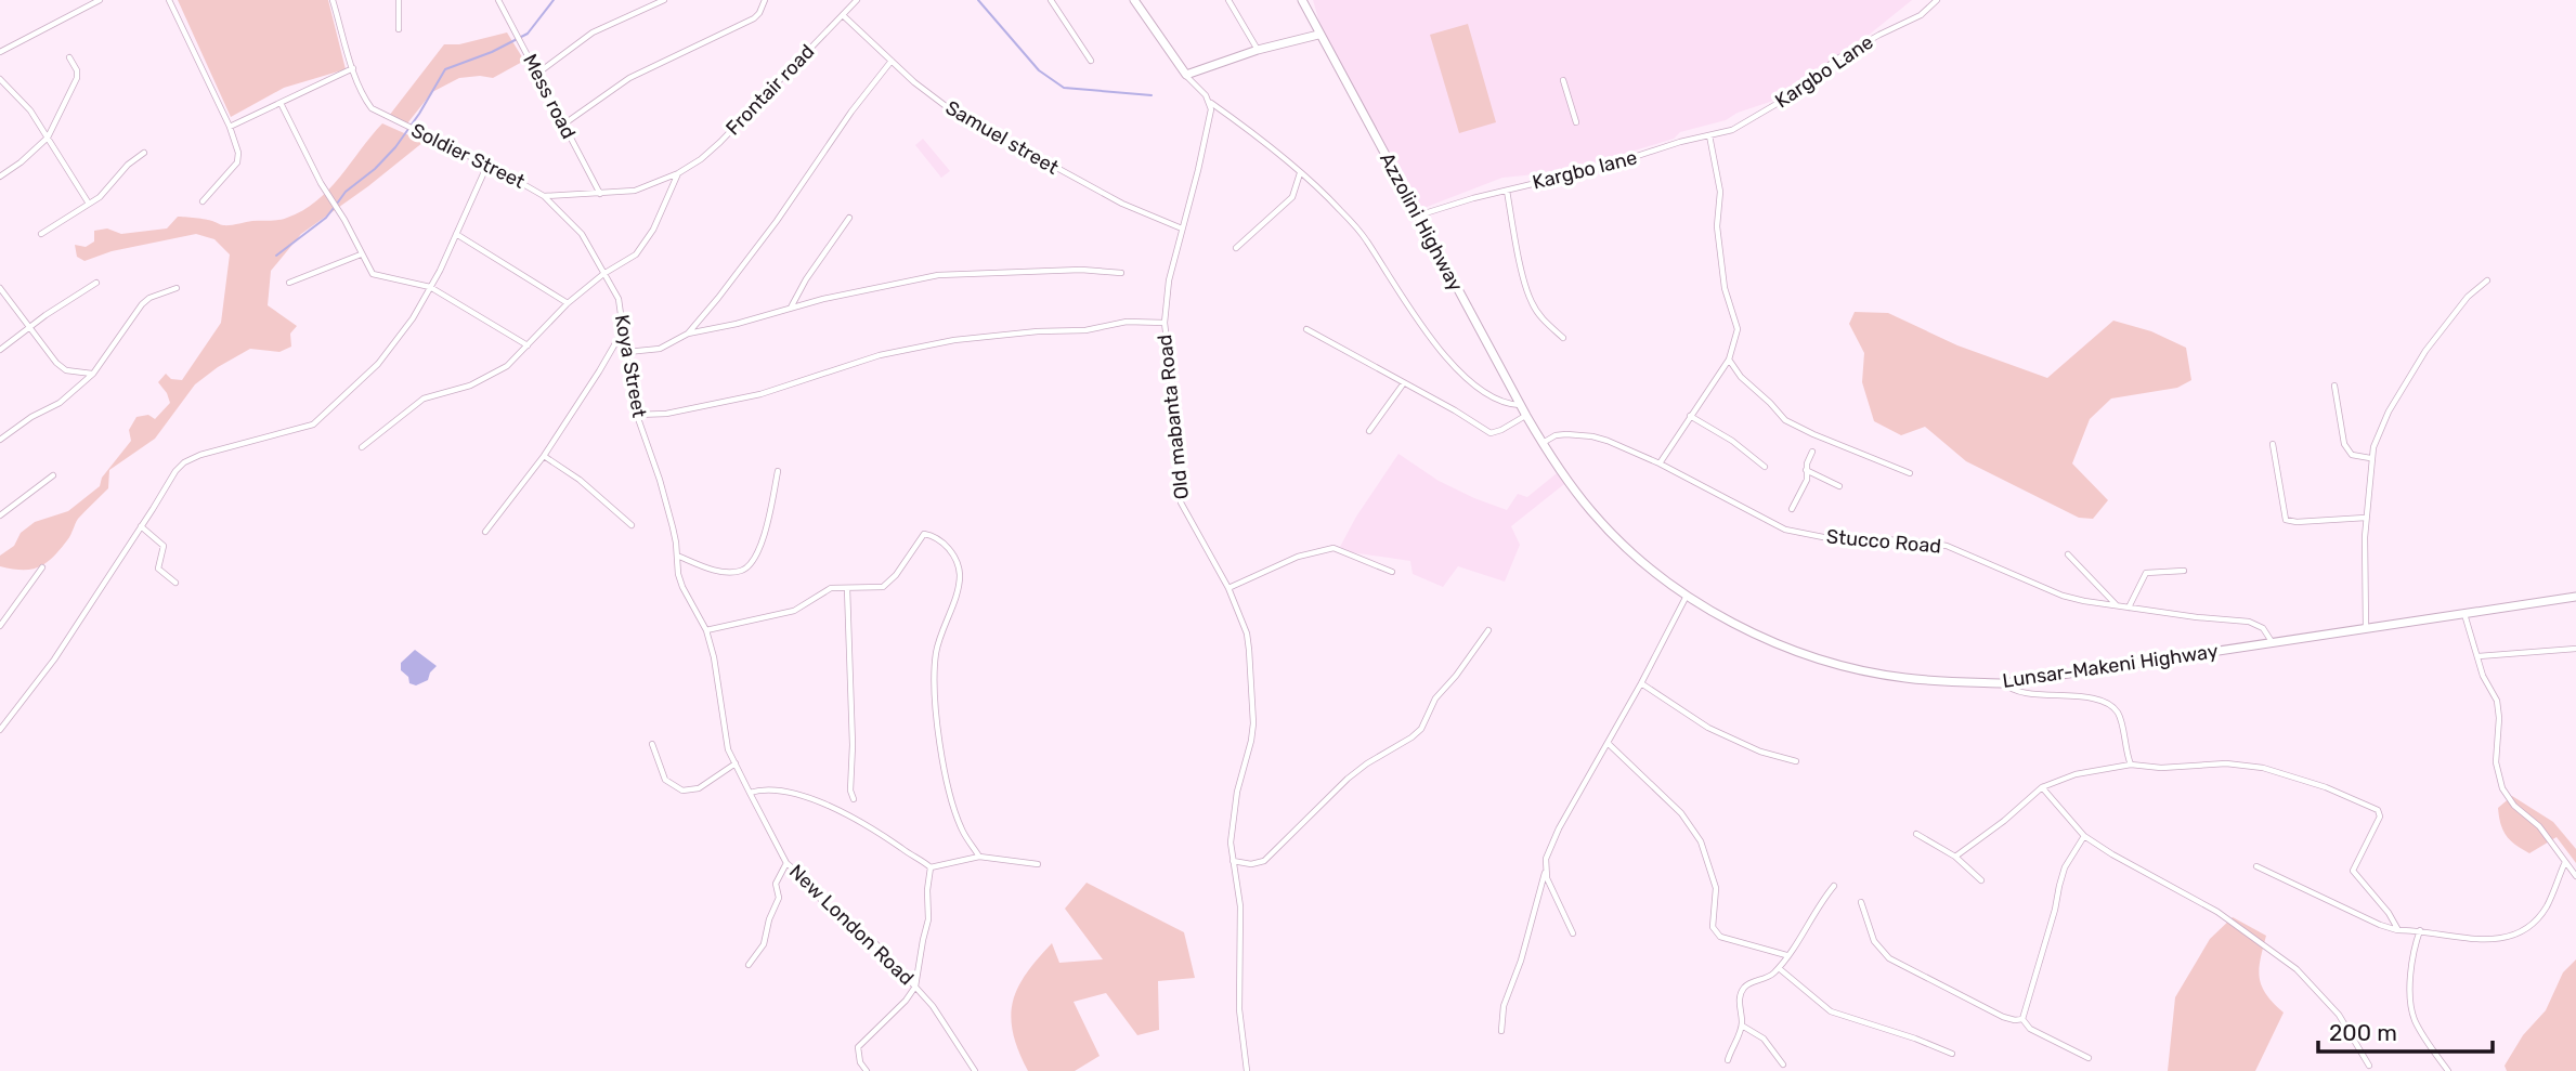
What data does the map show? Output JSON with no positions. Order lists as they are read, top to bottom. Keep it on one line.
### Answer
{"streets":{"main road":["Azzolini Highway","Lunsar-Makeni Highway"],"street":["Kargbo Lane","Frontair road","Mess road","Samuel street","Soldier Street","Kargbo lane","Koya Street","Old mabanta Road","Stucco Road","New London Road"]},"crossings":[["Kargbo Lane","Kargbo lane"],["Frontair road","Samuel street"],["Frontair road","Soldier Street"],["Mess road","Soldier Street"],["Samuel street","Old mabanta Road"],["Soldier Street","Koya Street"],["Kargbo lane","Azzolini Highway"],["Azzolini Highway","Stucco Road"],["Azzolini Highway","Lunsar-Makeni Highway"],["Koya Street","New London Road"],["Stucco Road","Lunsar-Makeni Highway"]],"scale_bar":"200 m"}
